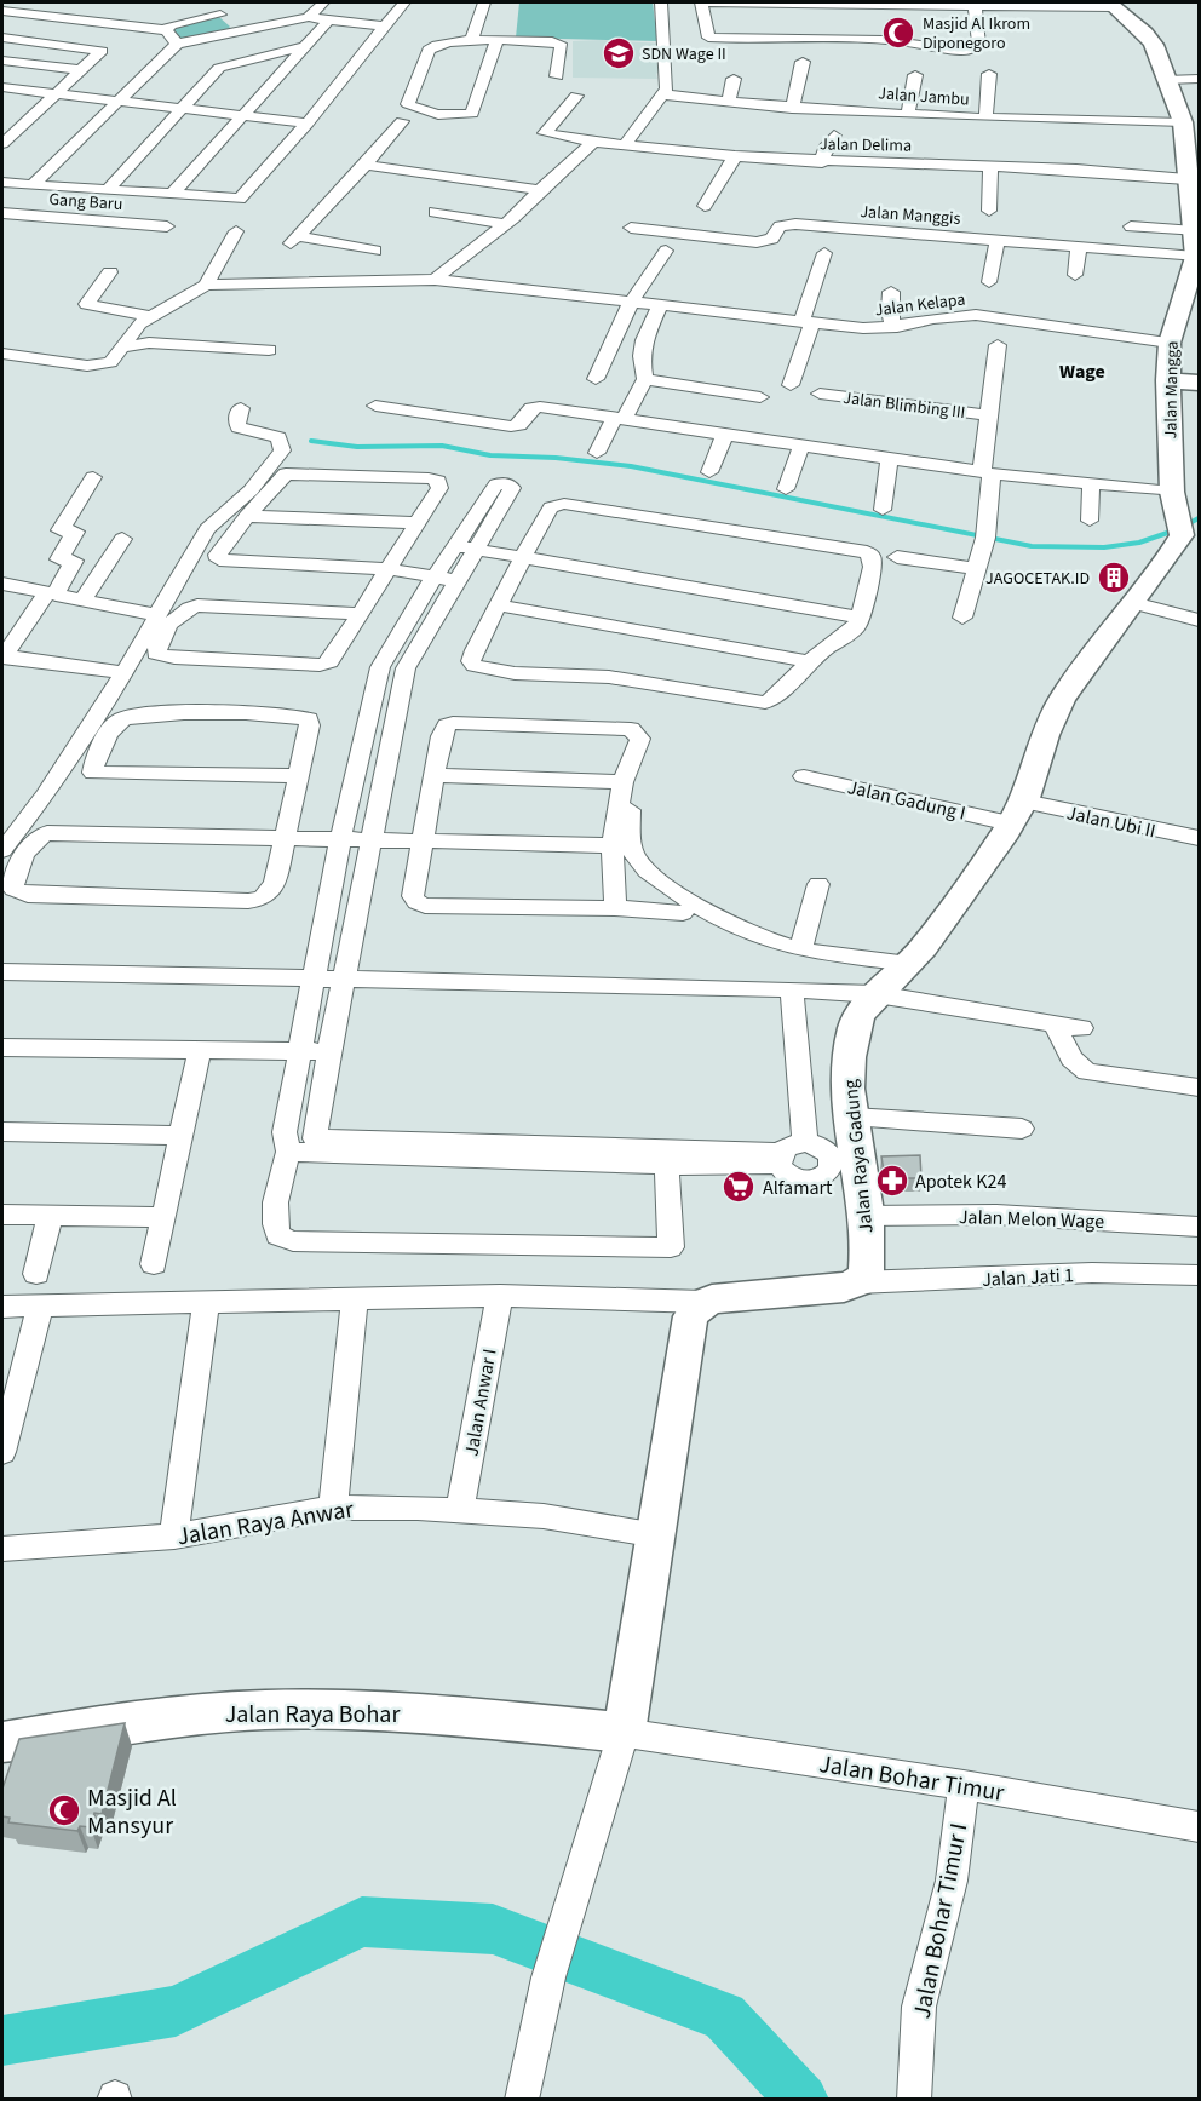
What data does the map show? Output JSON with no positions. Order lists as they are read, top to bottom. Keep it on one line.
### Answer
{"streets":{"street":["Jalan Jambu","Jalan Delima","Gang Baru","Jalan Manggis","Jalan Kelapa","Jalan Mangga","Jalan Blimbing III","Jalan Gadung I","Jalan Ubi II","Jalan Raya Gadung","Jalan Melon Wage","Jalan Jati 1","Jalan Anwar I","Jalan Raya Anwar","Jalan Raya Bohar","Jalan Bohar Timur","Jalan Bohar Timur I"]},"crossings":[["Jalan Jambu","Jalan Mangga"],["Jalan Delima","Jalan Mangga"],["Jalan Manggis","Jalan Mangga"],["Jalan Kelapa","Jalan Mangga"],["Jalan Mangga","Jalan Raya Gadung"],["Jalan Gadung I","Jalan Ubi II"],["Jalan Gadung I","Jalan Raya Gadung"],["Jalan Ubi II","Jalan Raya Gadung"],["Jalan Raya Gadung","Jalan Melon Wage"],["Jalan Raya Gadung","Jalan Jati 1"],["Jalan Anwar I","Jalan Raya Anwar"],["Jalan Raya Bohar","Jalan Bohar Timur"],["Jalan Bohar Timur","Jalan Bohar Timur I"]],"districts":["Wage"],"places":{"mosque":["Masjid Al Ikrom Diponegoro","Masjid Al Mansyur"],"school or university":["SDN Wage II"],"building":["JAGOCETAK.ID"],"pharmacy":["Apotek K24"],"supermarket":["Alfamart"]}}
